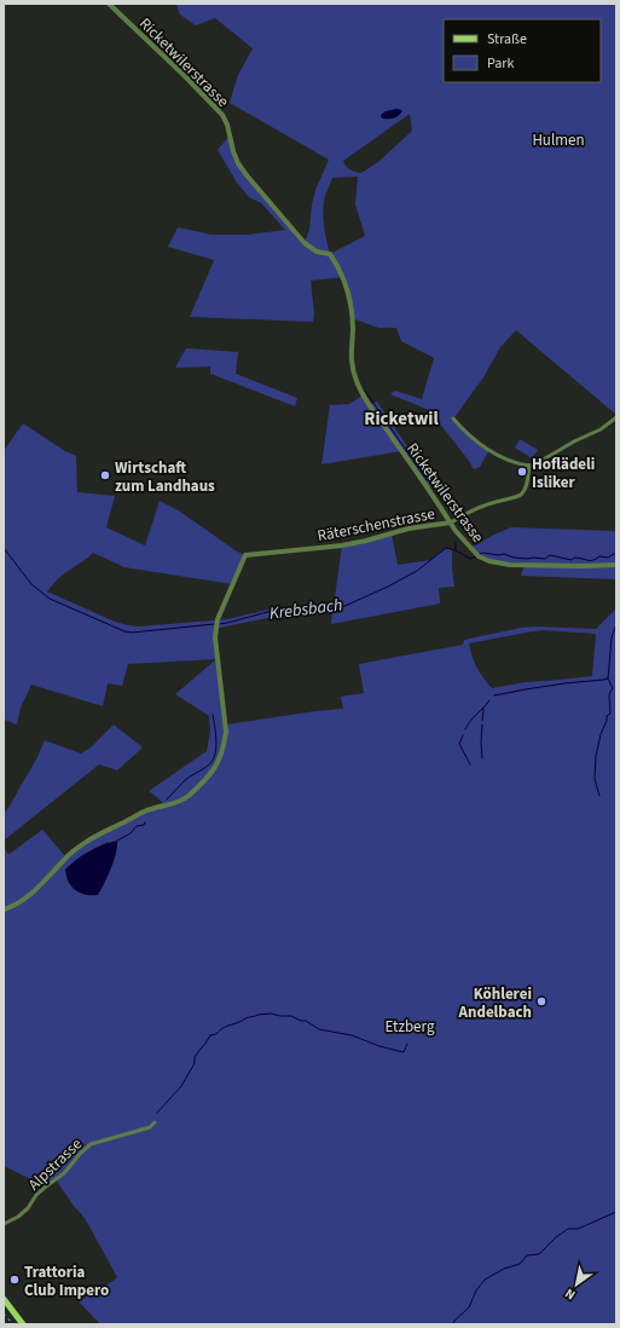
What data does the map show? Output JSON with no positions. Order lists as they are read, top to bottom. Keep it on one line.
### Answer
{"streets":{"street":["Ricketwilerstrasse","Räterschenstrasse","Alpstrasse"]},"crossings":[["Ricketwilerstrasse","Räterschenstrasse"]],"districts":["Ricketwil"],"water":["Krebsbach"],"parks":["Hulmen","Etzberg"],"places":["Hoflädeli Isliker","Wirtschaft zum Landhaus","Köhlerei Andelbach","Trattoria Club Impero"],"legend":["Straße","Park"],"north":"bottom left"}
